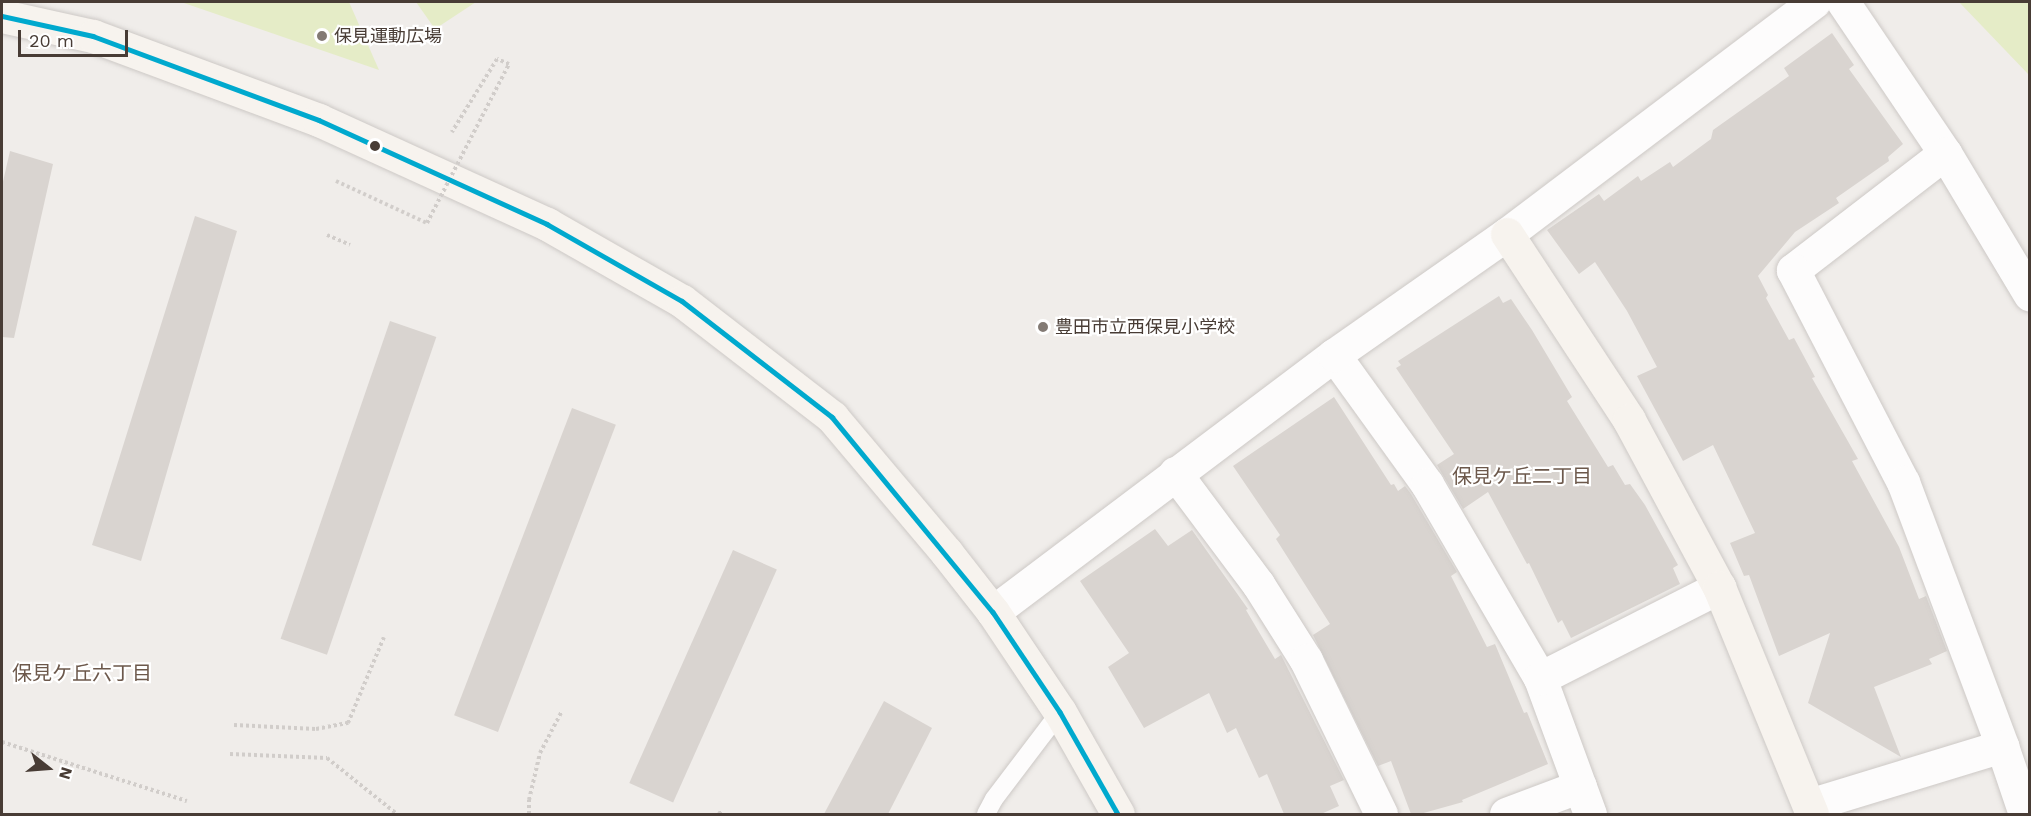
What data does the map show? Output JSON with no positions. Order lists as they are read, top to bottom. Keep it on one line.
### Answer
{"districts":["保見ケ丘二丁目","保見ケ丘六丁目"],"places":["保見運動広場","豊田市立西保見小学校"],"scale_bar":"20 m","north":"right"}
